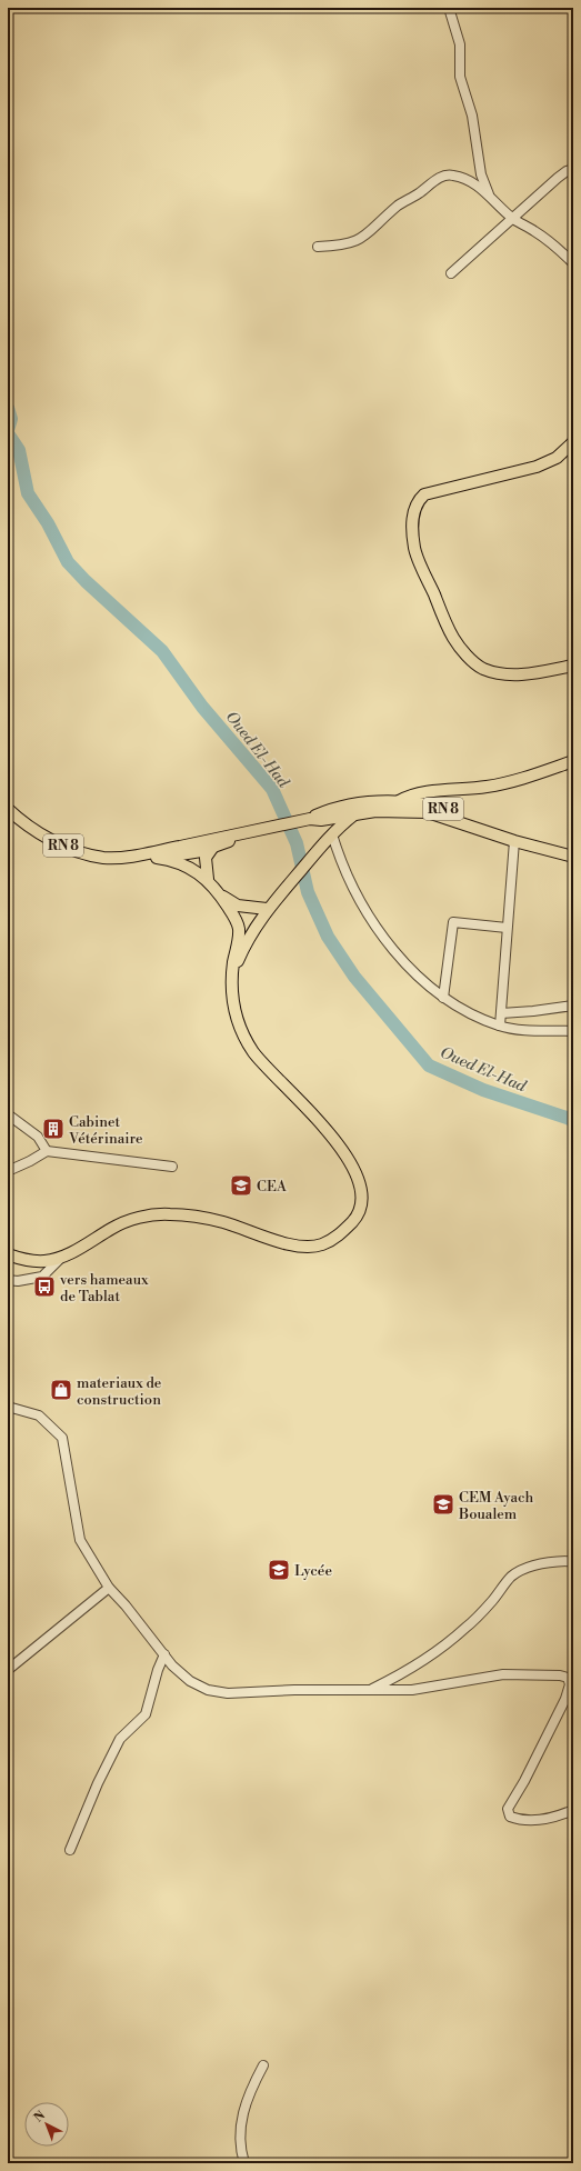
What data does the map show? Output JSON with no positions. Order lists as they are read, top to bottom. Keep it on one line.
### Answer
{"streets":{"main road":["RN 8"]},"water":["Oued El-Had"],"places":{"building":["Cabinet Vétérinaire"],"school or university":["CEA","CEM Ayach Boualem","Lycée"],"bus stop":["vers hameaux de Tablat"],"shop":["materiaux de construction"]},"north":"top left"}
